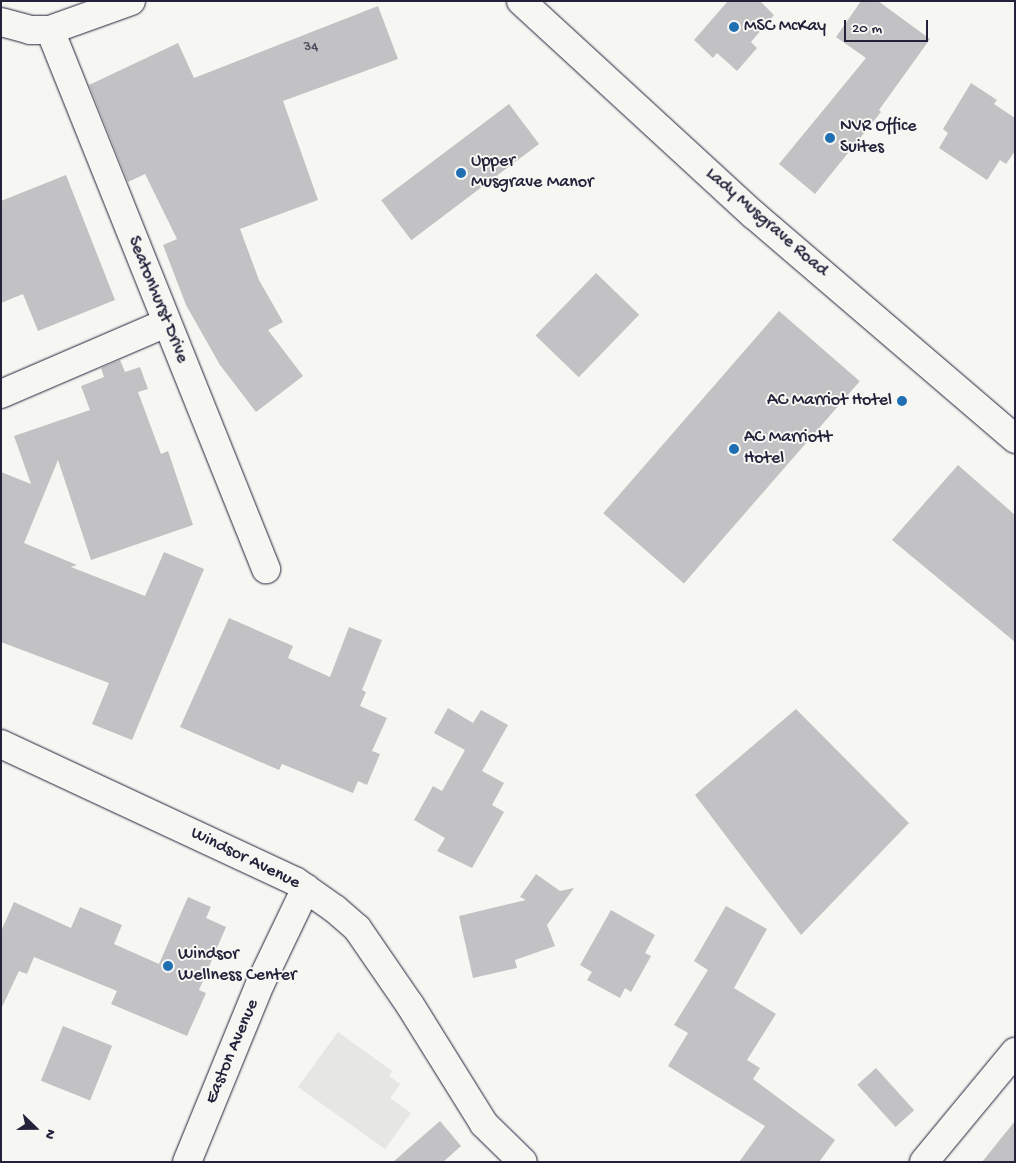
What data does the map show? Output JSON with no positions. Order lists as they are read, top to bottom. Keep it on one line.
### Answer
{"streets":{"street":["Lady Musgrave Road","Seatonhurst Drive","Windsor Avenue","Easton Avenue"]},"crossings":[["Windsor Avenue","Easton Avenue"]],"places":["MSC McKay","NVR Office Suites","Upper Musgrave Manor","AC Marriot Hotel","AC Marriott Hotel","Windsor Wellness Center"],"house_numbers":["34"],"scale_bar":"20 m","north":"right"}
